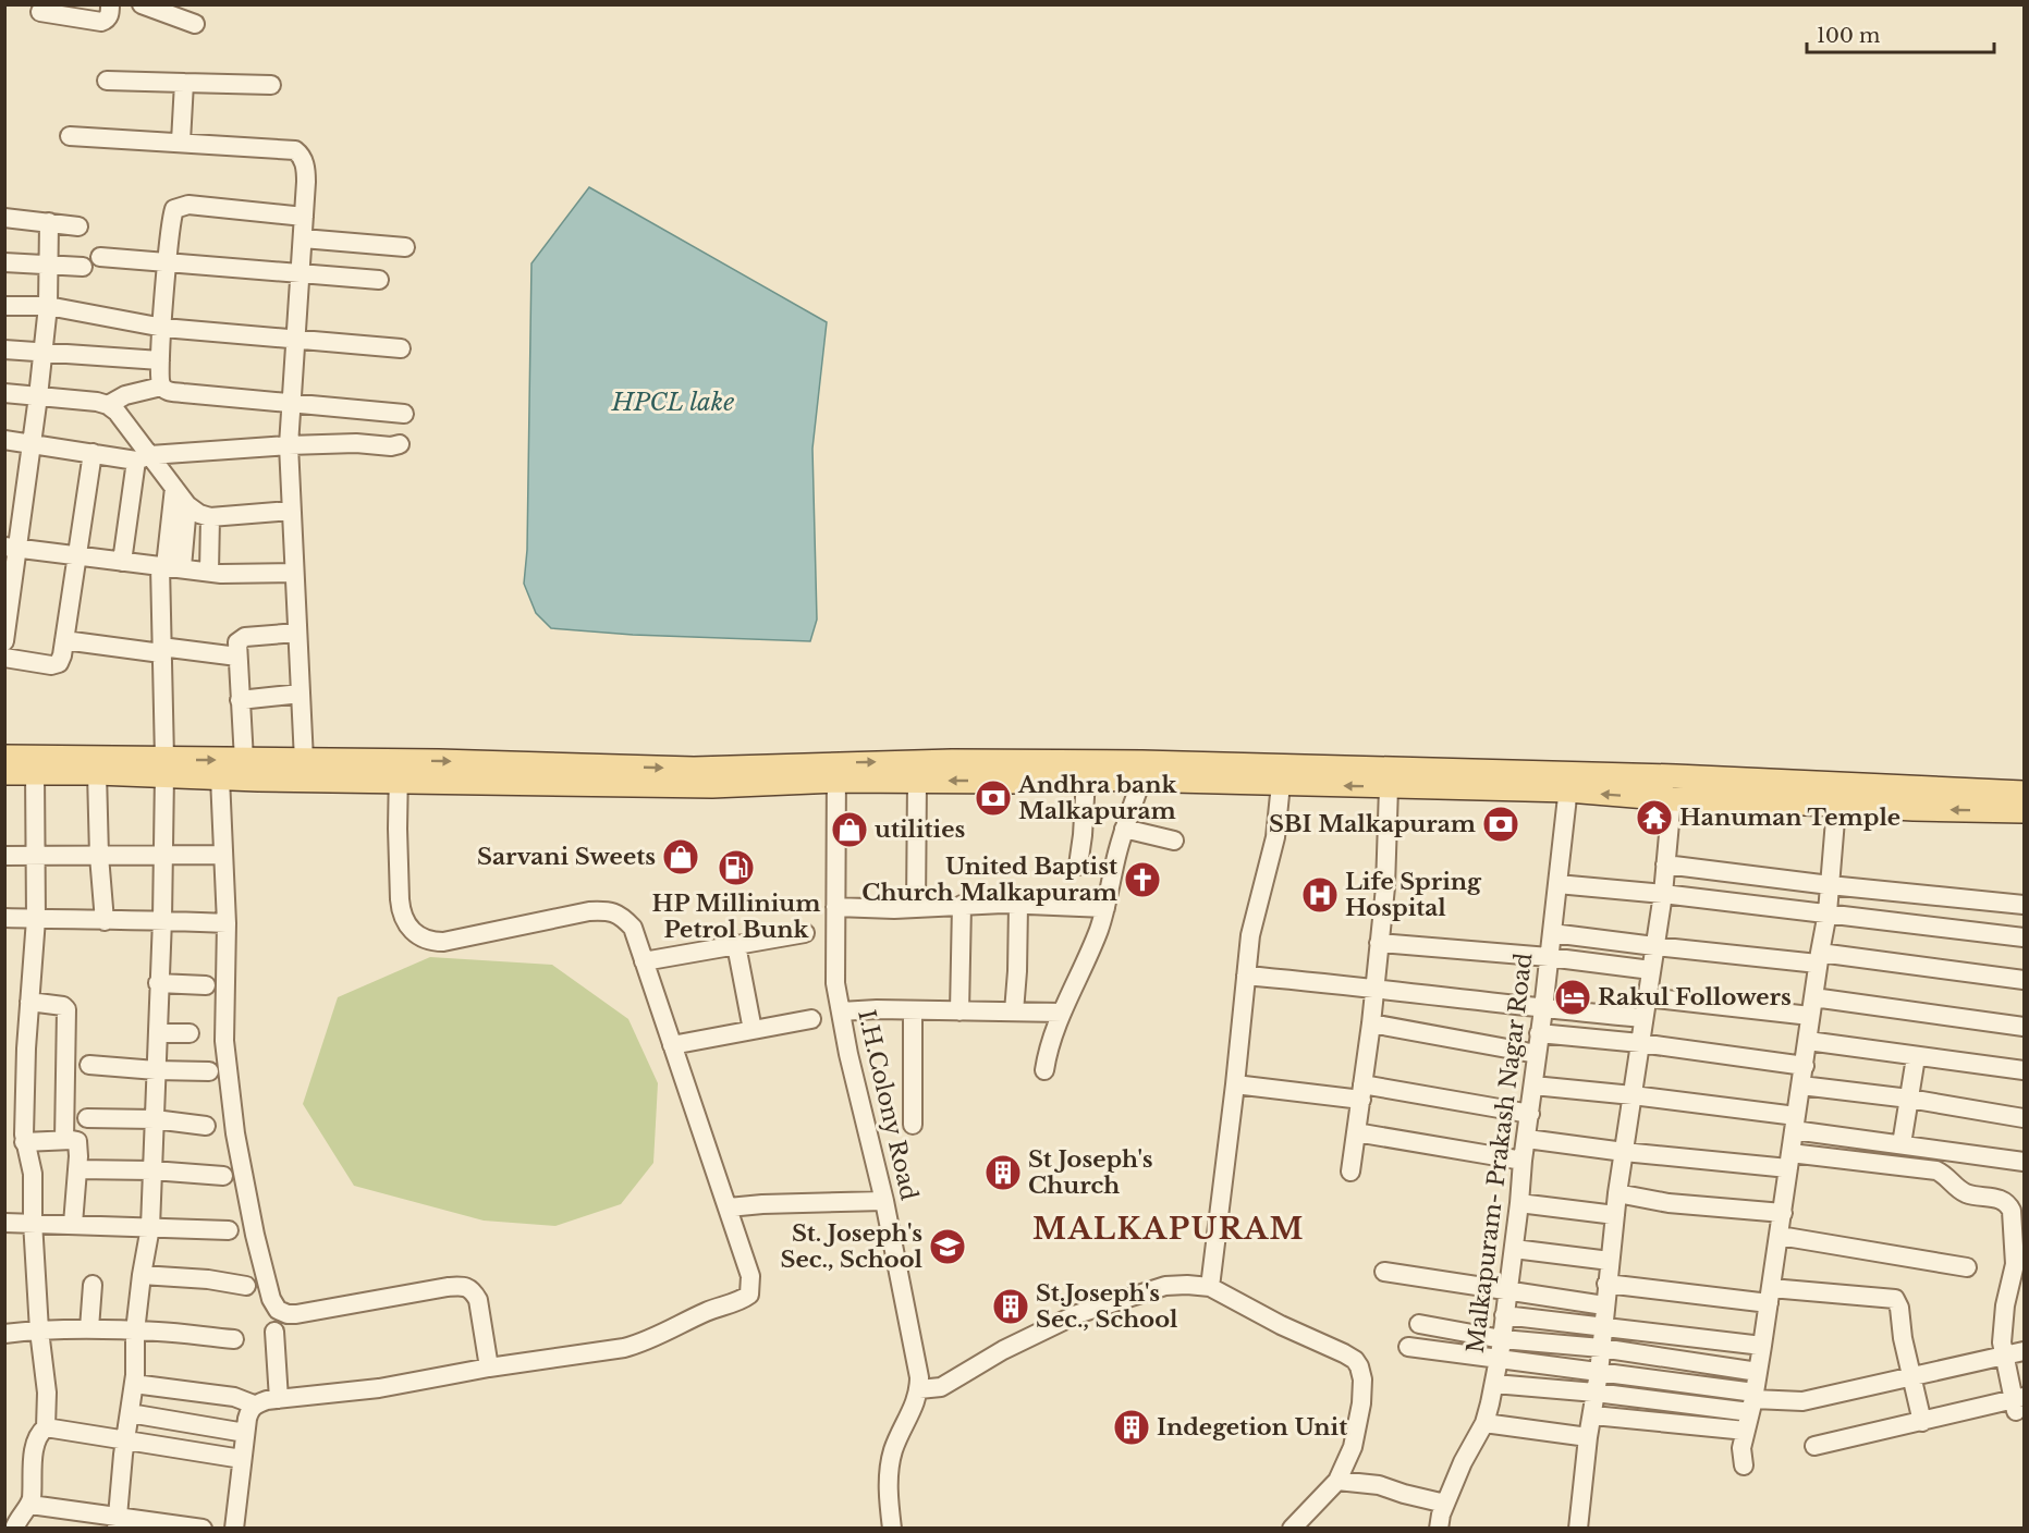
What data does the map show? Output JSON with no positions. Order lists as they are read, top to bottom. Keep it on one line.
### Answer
{"streets":{"street":["I.H.Colony Road","Malkapuram- Prakash Nagar Road"]},"districts":["MALKAPURAM"],"water":["HPCL lake"],"places":{"bank":["Andhra bank Malkapuram","SBI Malkapuram"],"temple":["Hanuman Temple"],"shop":["utilities","Sarvani Sweets"],"fuel station":["HP Millinium Petrol Bunk"],"church":["United Baptist Church Malkapuram"],"hospital":["Life Spring Hospital"],"hotel":["Rakul Followers"],"building":["St Joseph's Church","St.Joseph's Sec., School","Indegetion Unit"],"school or university":["St. Joseph's Sec., School"]},"scale_bar":"100 m"}
